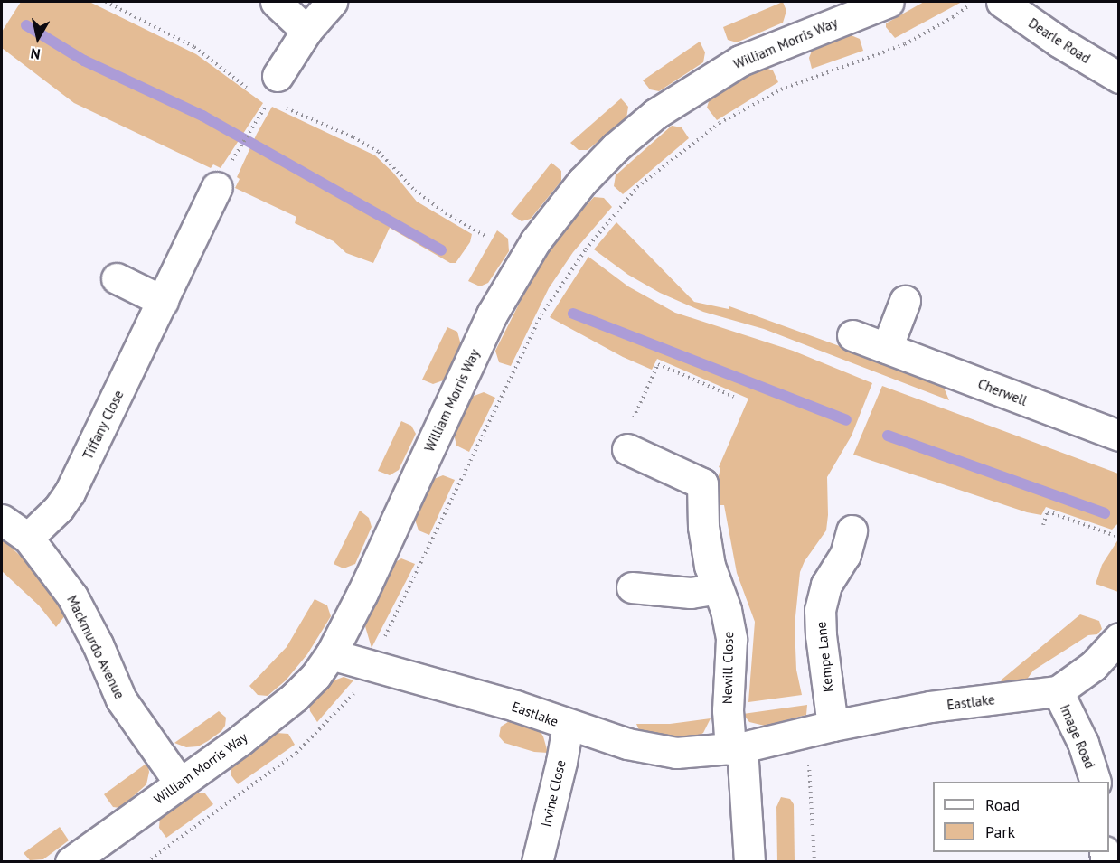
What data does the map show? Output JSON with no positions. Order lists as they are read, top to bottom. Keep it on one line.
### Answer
{"streets":{"street":["Dearle Road","William Morris Way","Cherwell","Tiffany Close","Mackmurdo Avenue","Kempe Lane","Newill Close","Eastlake","Image Road","Irvine Close"]},"crossings":[["William Morris Way","Mackmurdo Avenue"],["William Morris Way","Eastlake"],["Tiffany Close","Mackmurdo Avenue"],["Kempe Lane","Eastlake"],["Newill Close","Eastlake"],["Eastlake","Image Road"],["Eastlake","Irvine Close"]],"legend":["Road","Park"],"north":"bottom"}
